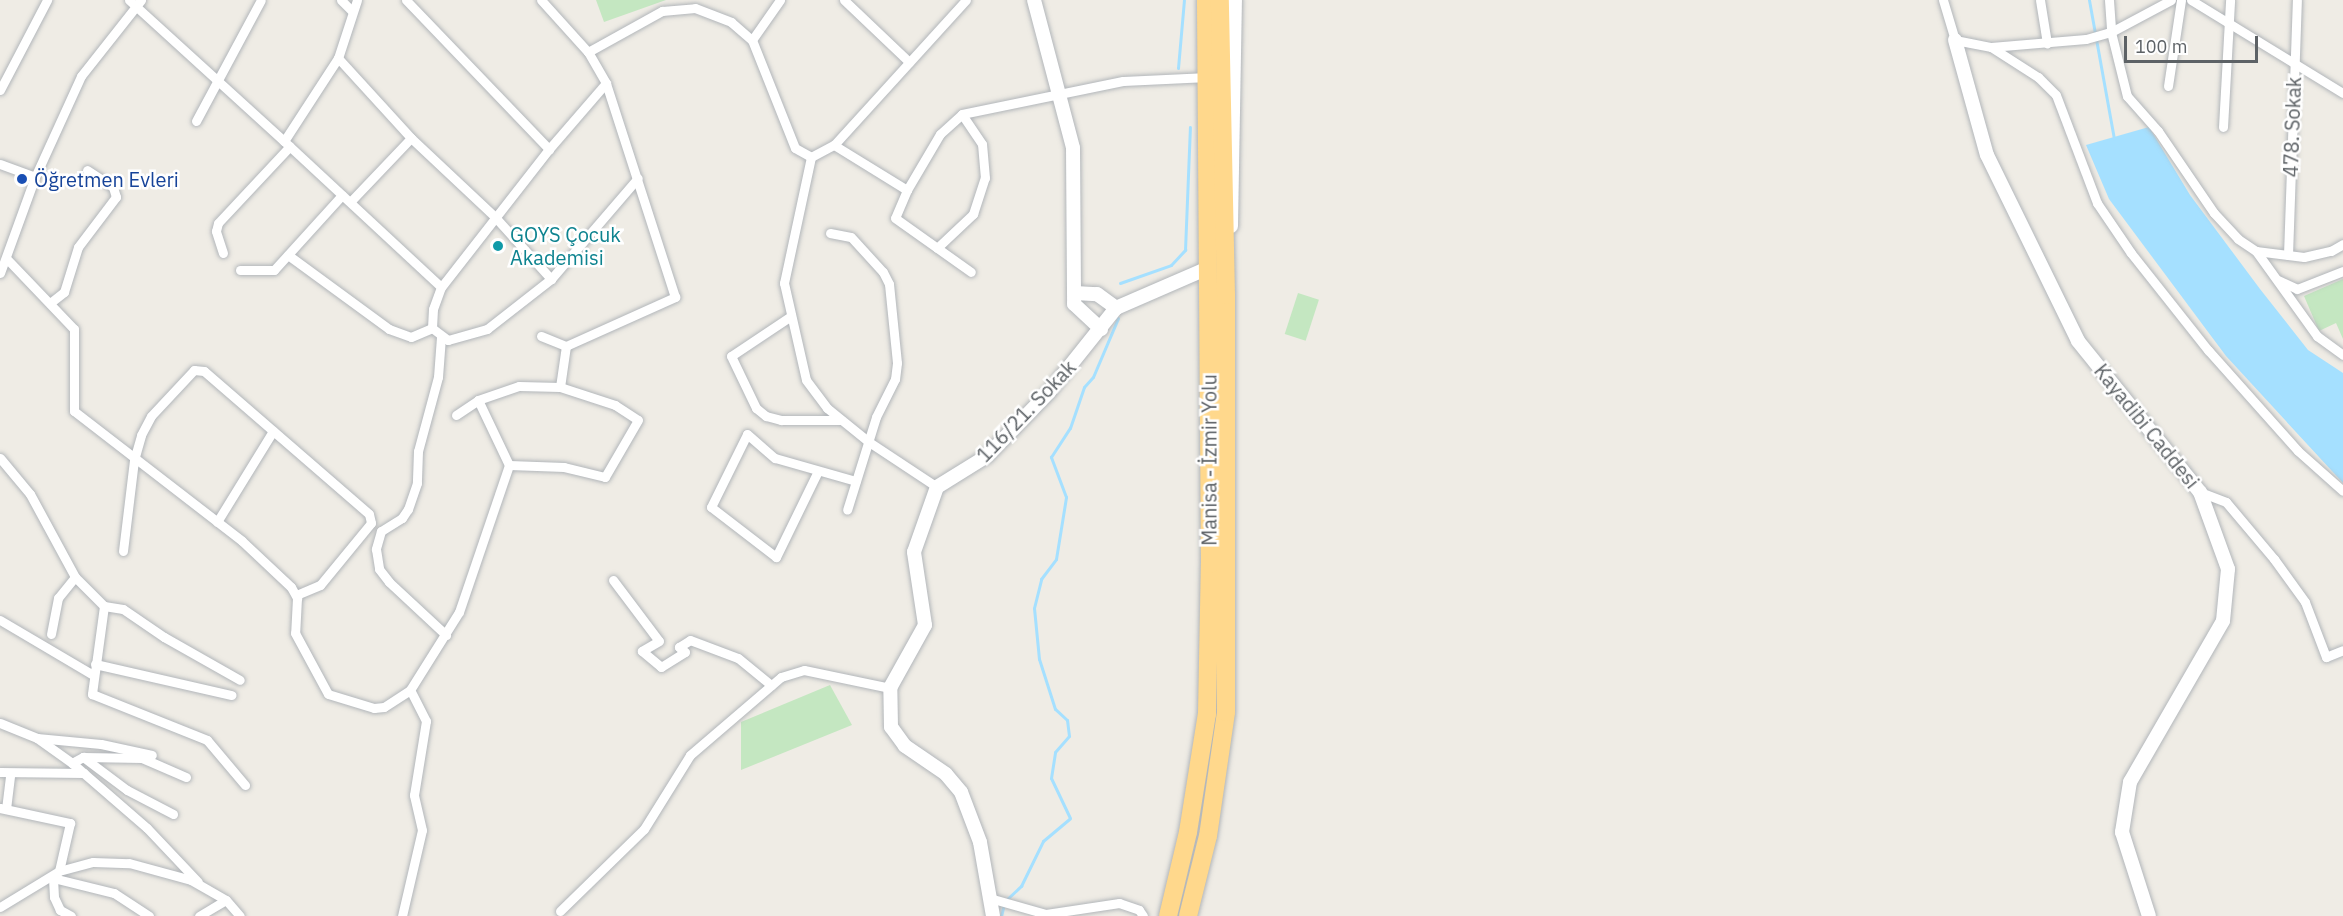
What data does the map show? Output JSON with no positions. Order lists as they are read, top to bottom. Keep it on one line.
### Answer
{"streets":{"highway":["Manisa - İzmir Yolu"],"street":["478. Sokak","116/21. Sokak","Kayadibi Caddesi"]},"crossings":[["116/21. Sokak","Manisa - İzmir Yolu"]],"places":["Öğretmen Evleri","GOYS Çocuk Akademisi"],"scale_bar":"100 m"}
